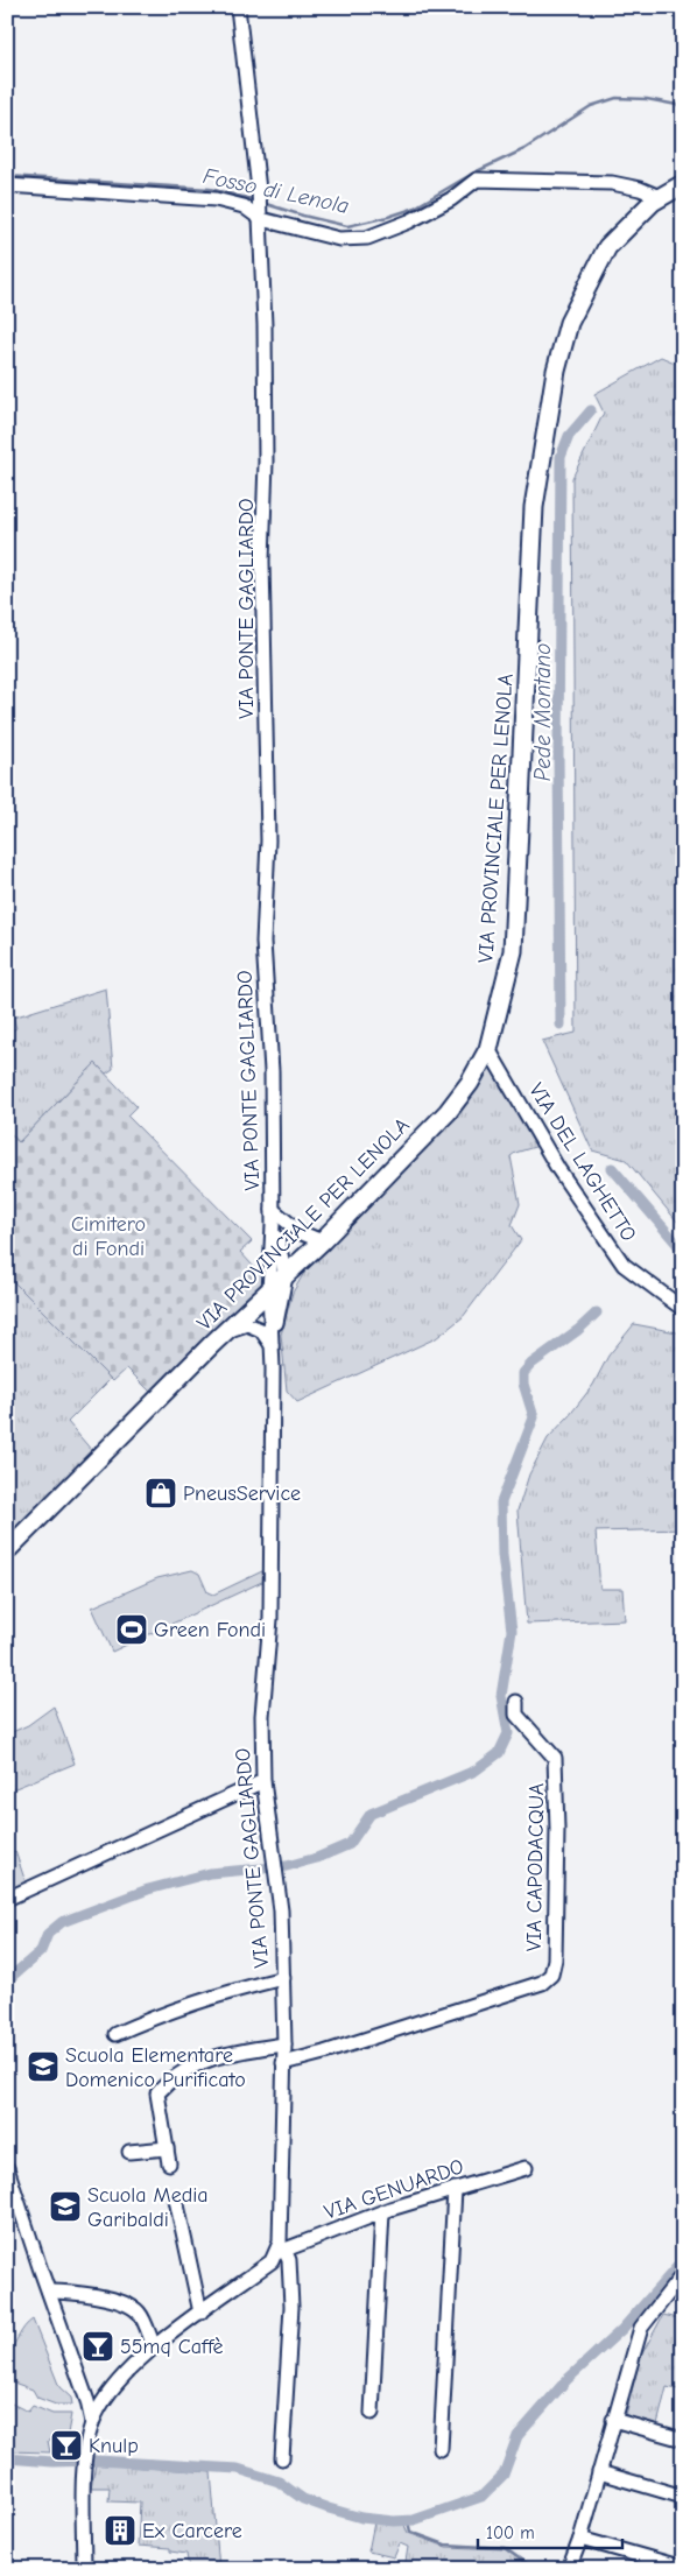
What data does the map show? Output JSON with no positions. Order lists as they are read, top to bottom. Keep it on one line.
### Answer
{"streets":{"main road":["VIA PROVINCIALE PER LENOLA"],"street":["VIA PONTE GAGLIARDO","VIA DEL LAGHETTO","VIA CAPODACQUA","VIA GENUARDO"]},"crossings":[["VIA PONTE GAGLIARDO","VIA PROVINCIALE PER LENOLA"],["VIA PONTE GAGLIARDO","VIA CAPODACQUA"],["VIA PONTE GAGLIARDO","VIA GENUARDO"],["VIA PROVINCIALE PER LENOLA","VIA DEL LAGHETTO"]],"water":["Fosso di Lenola","Pede Montano"],"parks":["Cimitero di Fondi"],"places":{"shop":["PneusService"],"sports":["Green Fondi"],"school or university":["Scuola Elementare Domenico Purificato","Scuola Media Garibaldi"],"bar":["55mq Caffè","Knulp"],"building":["Ex Carcere"]},"scale_bar":"100 m"}
